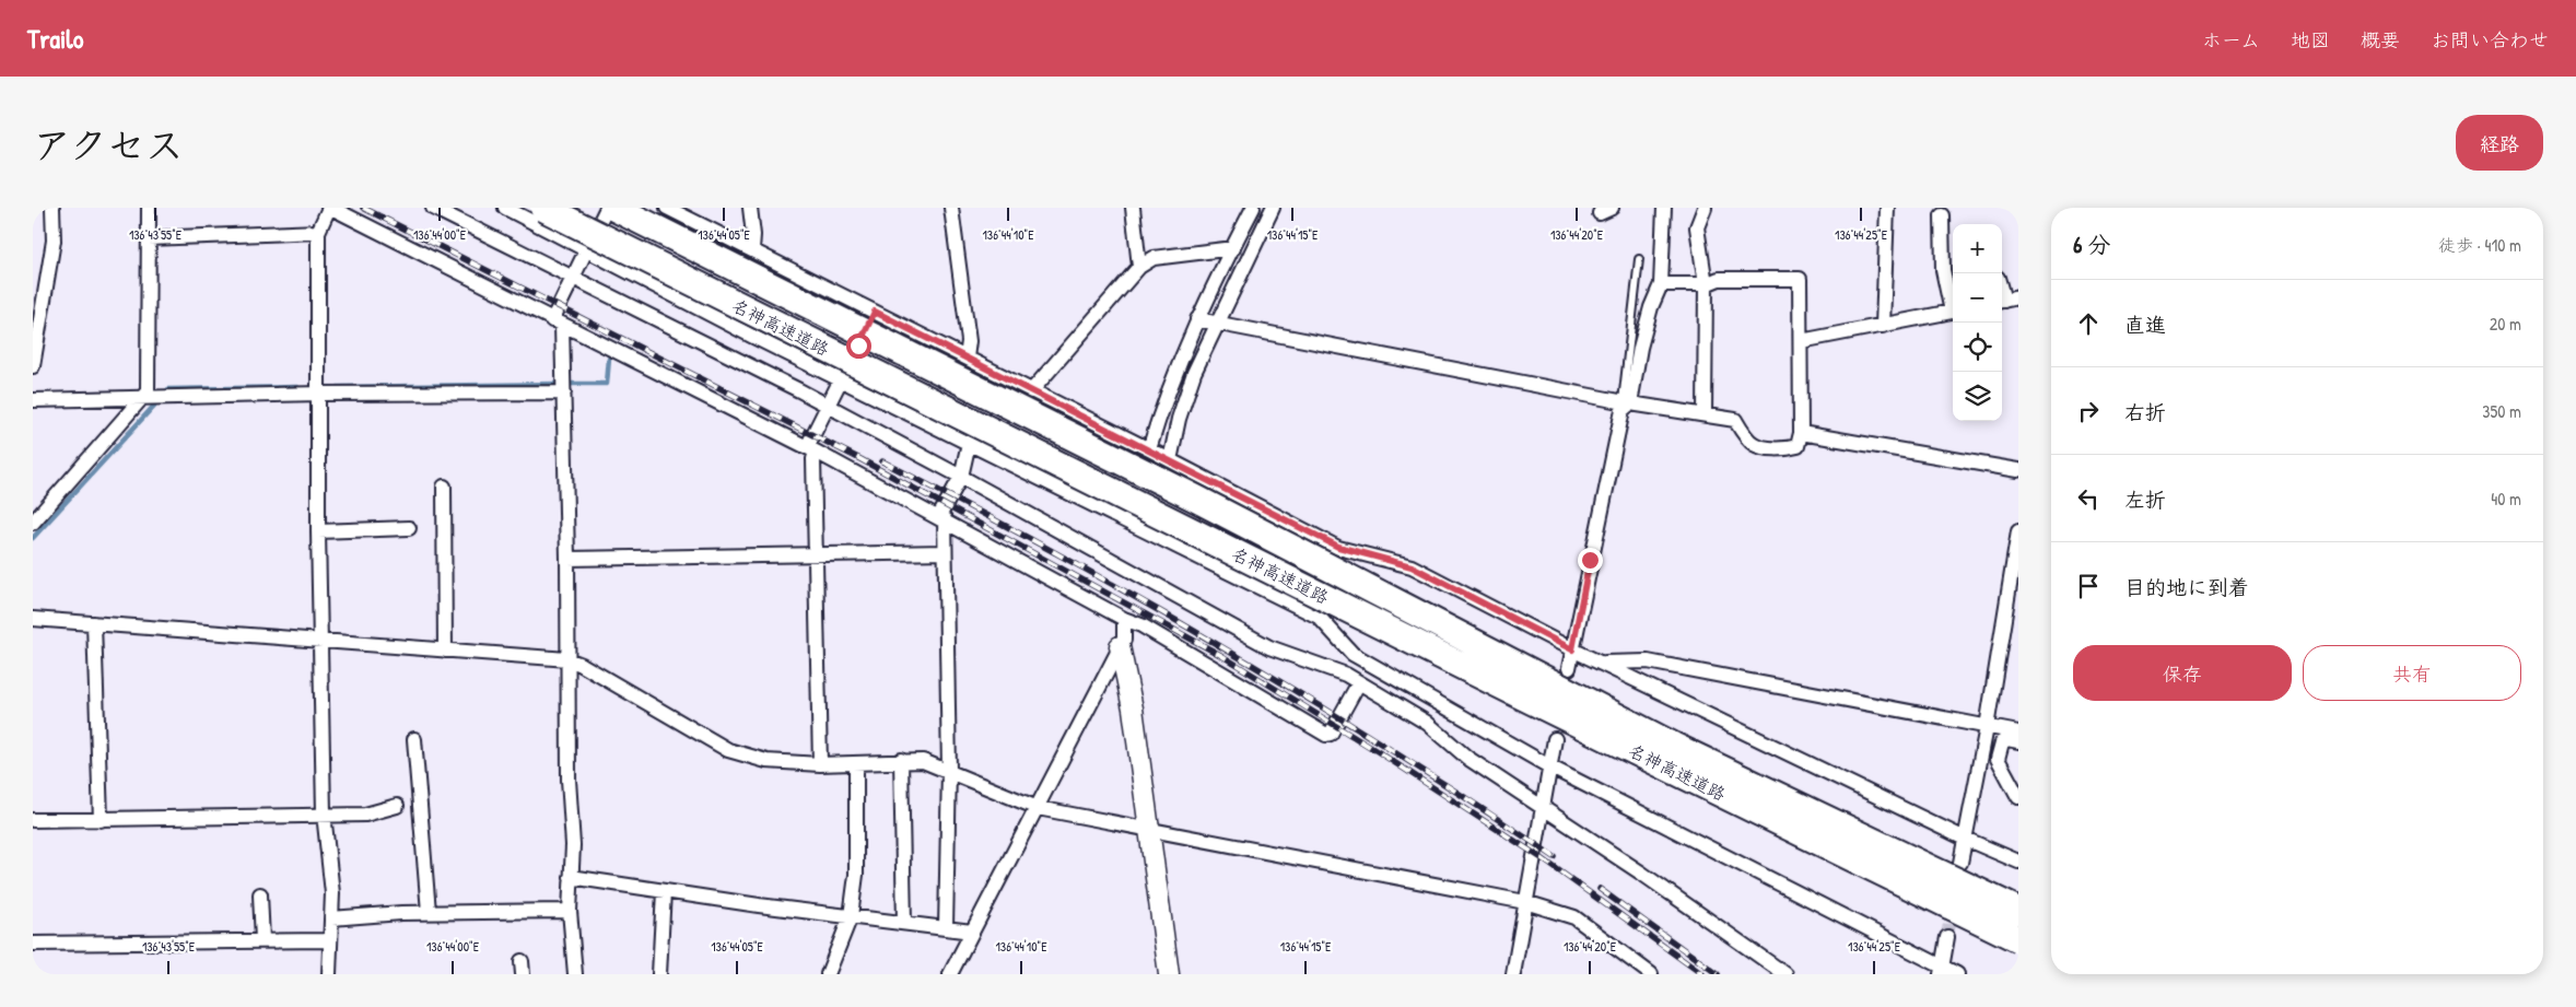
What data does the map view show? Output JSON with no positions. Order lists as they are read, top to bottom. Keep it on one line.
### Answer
{"streets":{"highway":["名神高速道路"]},"page":{"header":"Trailo","nav":["ホーム","地図","概要","お問い合わせ"],"title":"アクセス","buttons":["経路",["保存","共有"]],"heading":["6 分","徒歩 · 410 m"],"map_buttons":["+","−"],"list":[["直進","20 m"],["右折","350 m"],["左折","40 m"],"目的地に到着"]},"coordinates":["136°43'55\"E","136°44'00\"E","136°44'05\"E","136°44'10\"E","136°44'15\"E","136°44'20\"E","136°44'25\"E"]}
